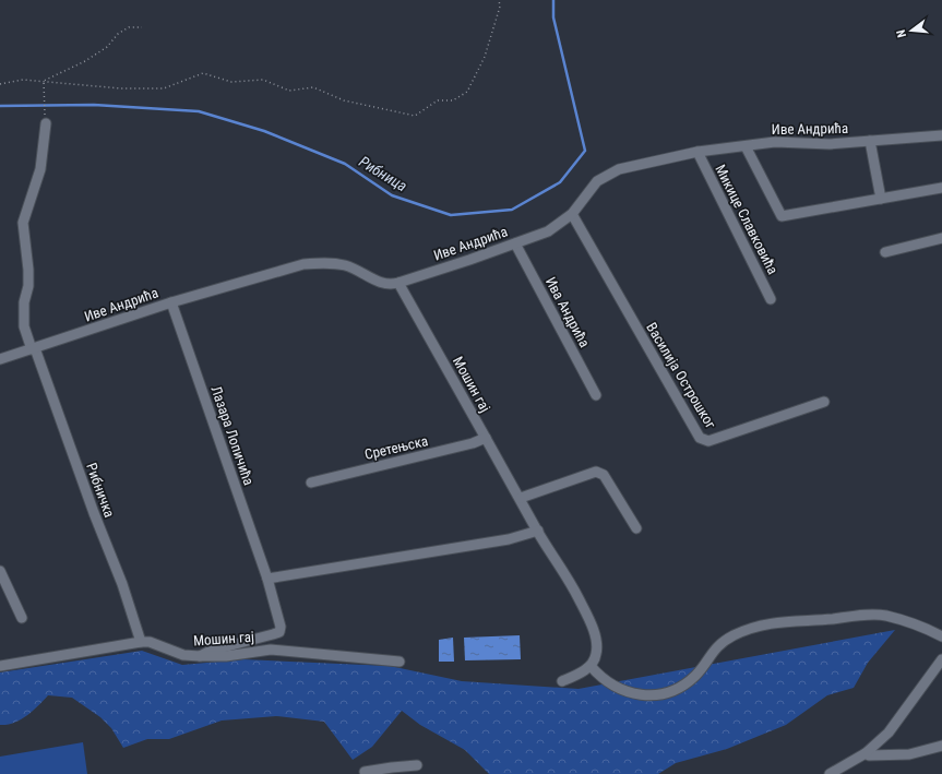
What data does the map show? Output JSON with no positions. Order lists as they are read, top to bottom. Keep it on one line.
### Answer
{"streets":{"street":["Иве Андрића","Микице Славковића","Ива Андрића","Василија Острошког","Мошин гај","Лазара Лопичића","Сретењска","Рибничка"]},"crossings":[["Иве Андрића","Микице Славковића"],["Иве Андрића","Ива Андрића"],["Иве Андрића","Василија Острошког"],["Иве Андрића","Мошин гај"],["Иве Андрића","Лазара Лопичића"],["Иве Андрића","Рибничка"],["Мошин гај","Лазара Лопичића"],["Мошин гај","Сретењска"],["Мошин гај","Рибничка"]],"water":["Рибница"],"north":"left"}
